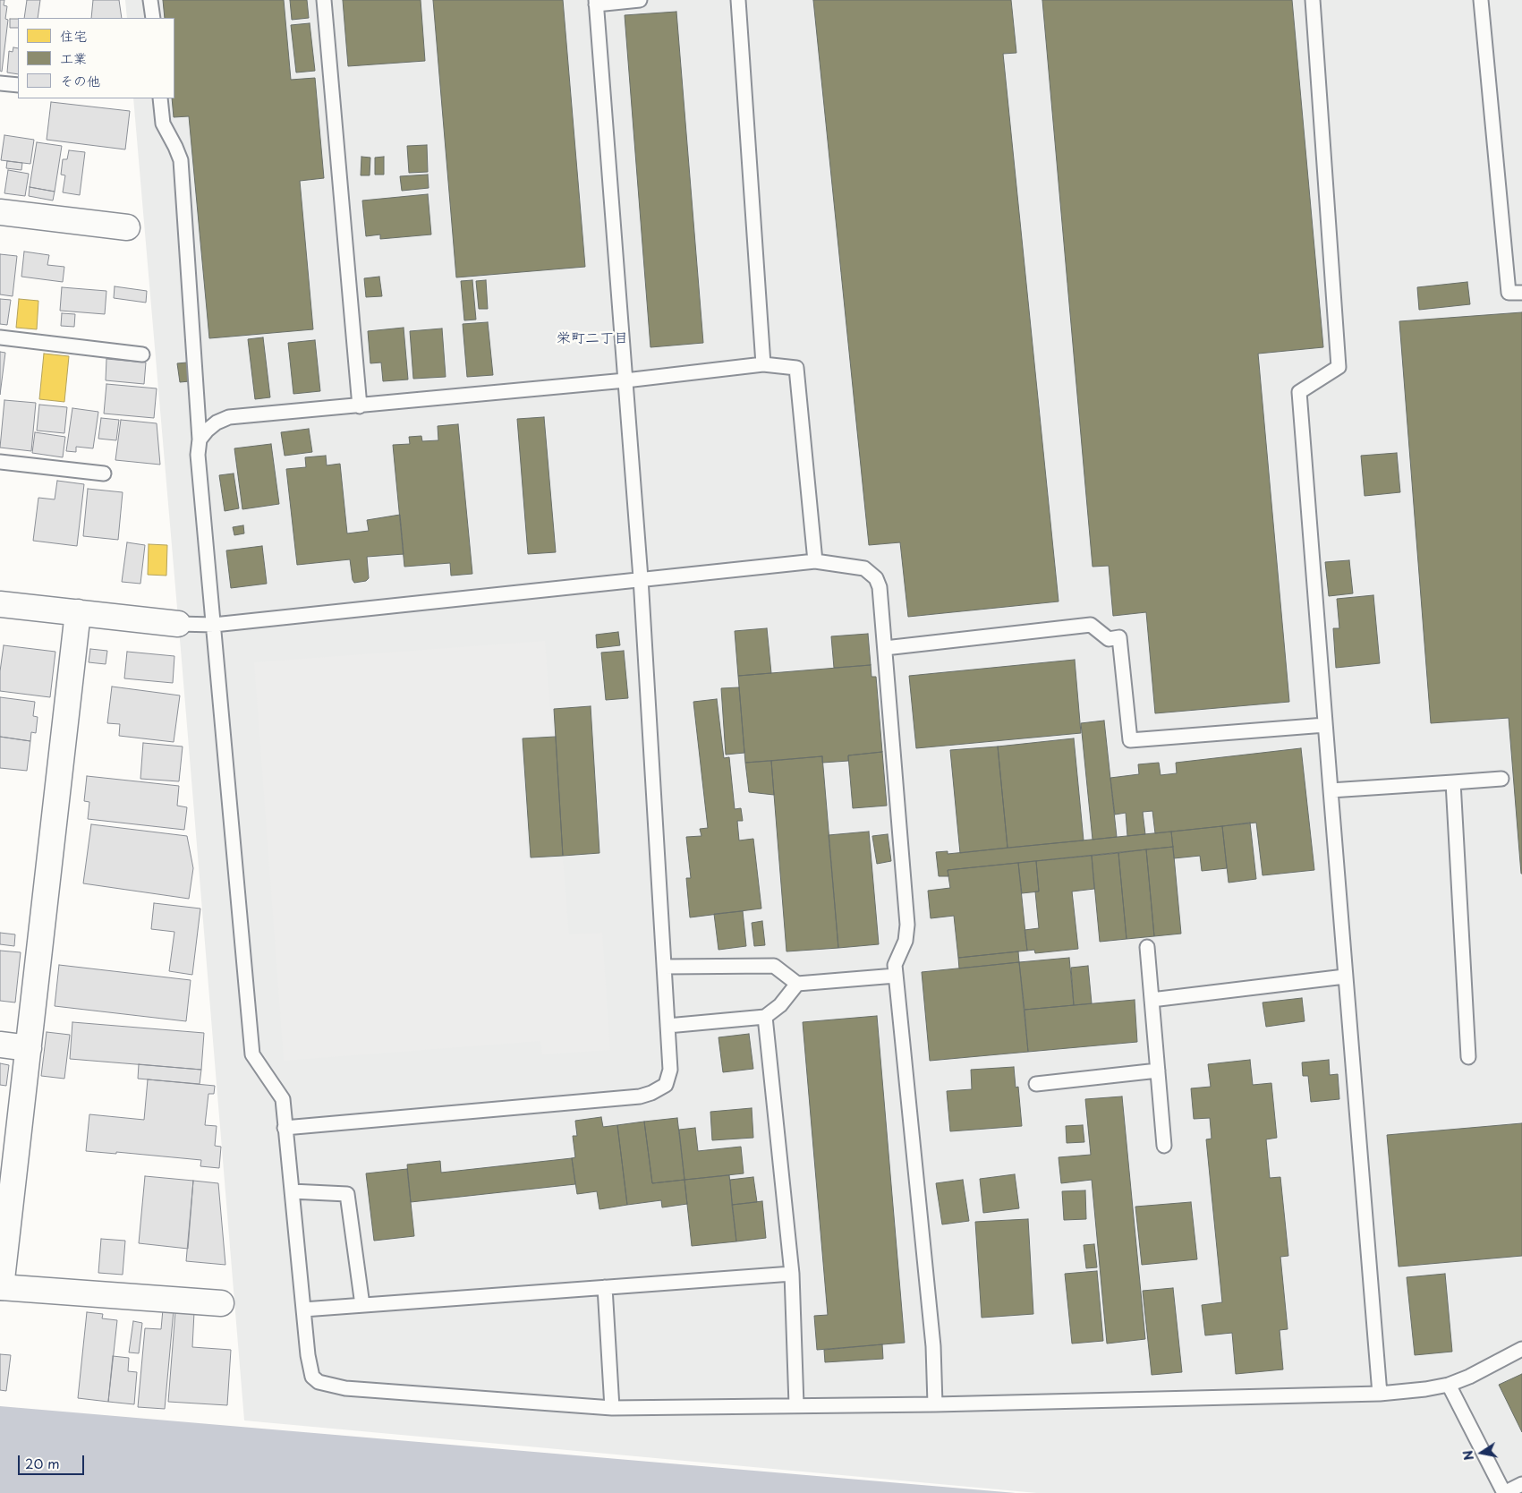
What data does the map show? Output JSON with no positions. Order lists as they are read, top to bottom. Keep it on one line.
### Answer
{"districts":["栄町二丁目"],"legend":["住宅","工業","その他"],"scale_bar":"20 m","north":"left"}
